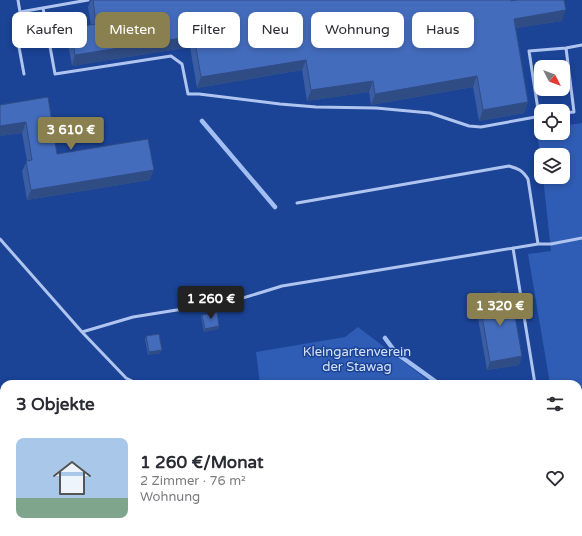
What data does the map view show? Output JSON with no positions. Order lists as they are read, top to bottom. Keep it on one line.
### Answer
{"parks":["Kleingartenverein der Stawag"],"north":"bottom right","page":{"chip":["Kaufen","Mieten","Filter","Neu","Wohnung","Haus"],"price":["3 610 €","1 260 €","1 320 €"],"heading":"3 Objekte","list":[{"name":"1 260 €/Monat","note":"2 Zimmer · 76 m² · Wohnung"}]}}
